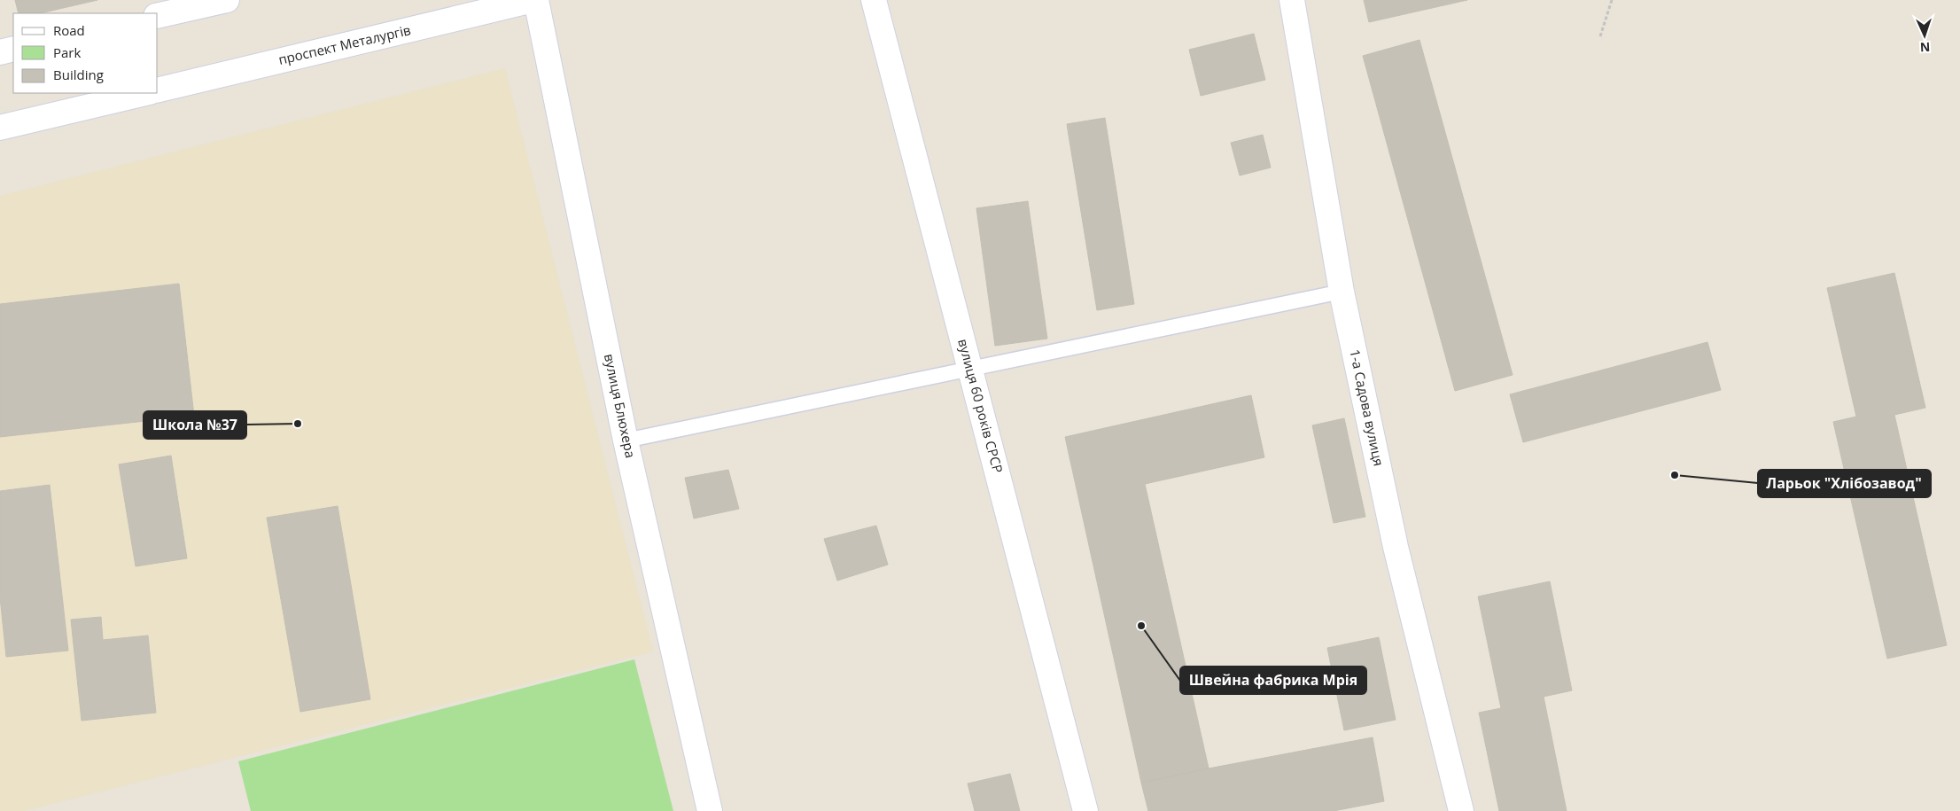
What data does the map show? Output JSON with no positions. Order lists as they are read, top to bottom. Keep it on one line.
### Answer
{"streets":{"street":["проспект Металургів","вулиця Блюхера","вулиця 60 років СРСР","1-а Садова вулиця"]},"crossings":[["проспект Металургів","вулиця Блюхера"]],"places":["Школа №37","Ларьок \"Хлібозавод\"","Швейна фабрика Мрія"],"legend":["Road","Park","Building"],"north":"bottom"}
